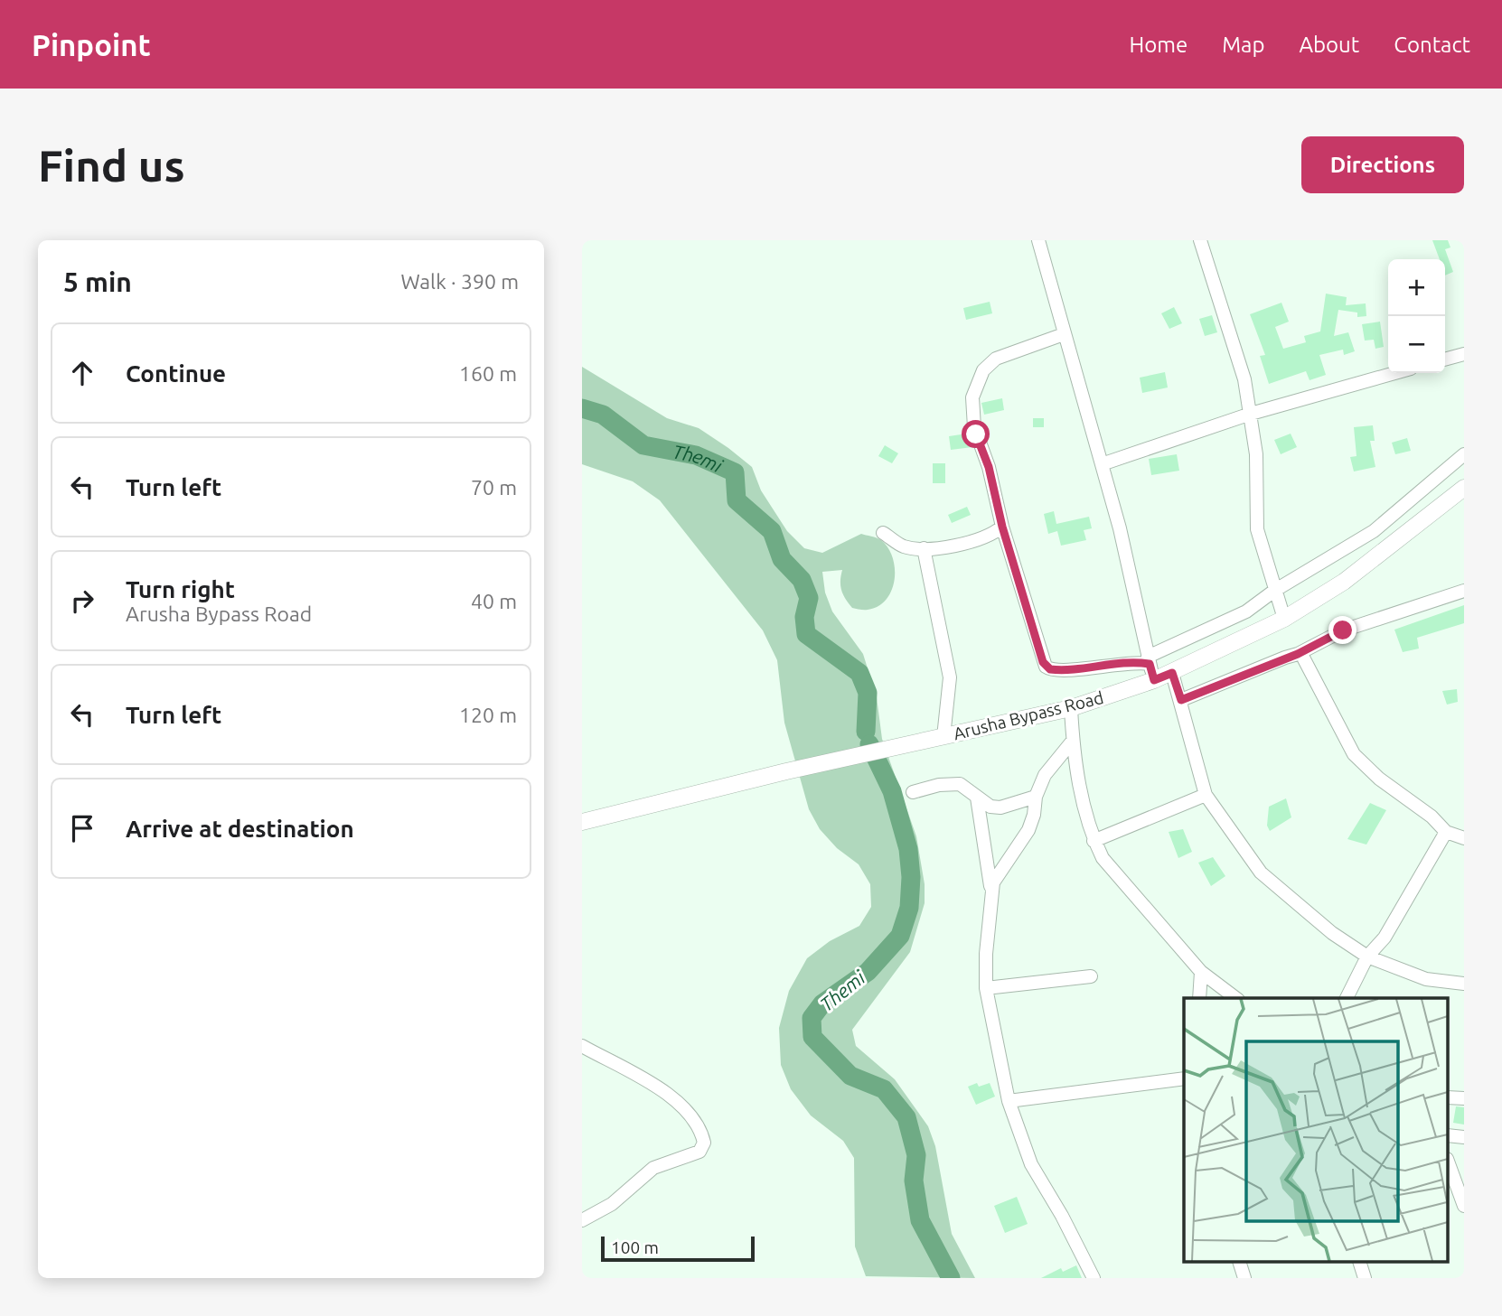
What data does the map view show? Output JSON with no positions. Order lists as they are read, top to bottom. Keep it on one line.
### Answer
{"streets":{"main road":["Arusha Bypass Road"]},"water":["Themi"],"scale_bar":"100 m","page":{"header":"Pinpoint","nav":["Home","Map","About","Contact"],"buttons":"Directions","title":"Find us","heading":["5 min","Walk · 390 m"],"map_buttons":["+","−"],"list":[["Continue","160 m"],["Turn left","70 m"],["Turn right","Arusha Bypass Road","40 m"],["Turn left","120 m"],"Arrive at destination"],"scale":"100 m"}}
